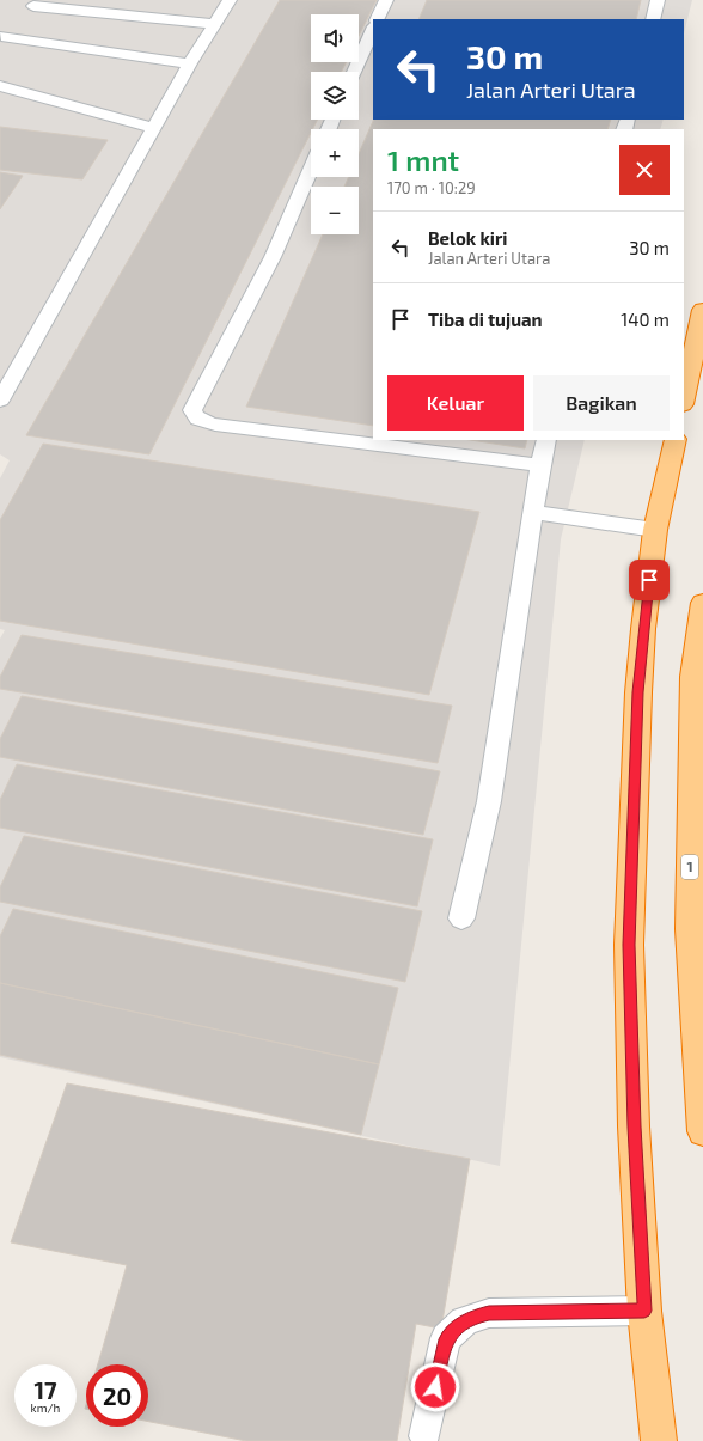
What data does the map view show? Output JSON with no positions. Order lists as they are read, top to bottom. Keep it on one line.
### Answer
{"streets":{"highway":["1"]},"page":{"map_buttons":["+","−"],"turn":["30 m","Jalan Arteri Utara"],"heading":["1 mnt","170 m · 10:29"],"list":[{"name":"Belok kiri","note":"Jalan Arteri Utara","value":"30 m"},{"name":"Tiba di tujuan","value":"140 m"}],"buttons":["Keluar","Bagikan"],"speed":"17 km/h","limit":"20"}}
